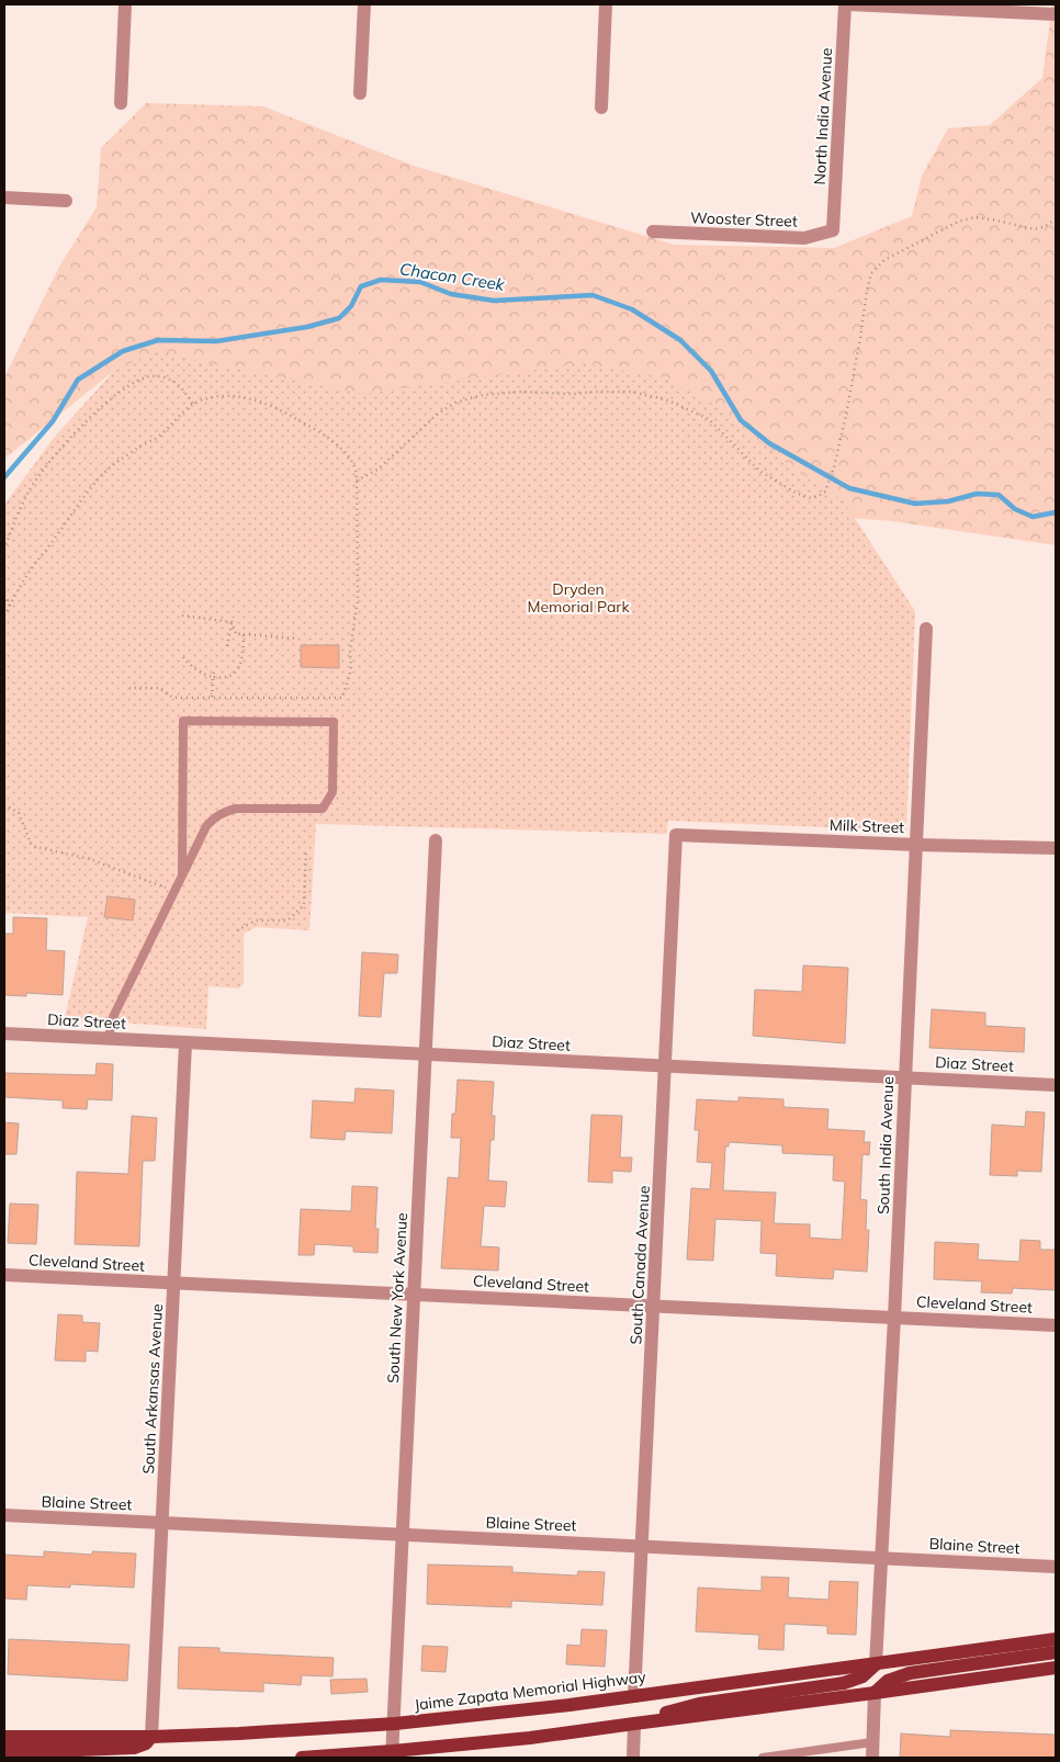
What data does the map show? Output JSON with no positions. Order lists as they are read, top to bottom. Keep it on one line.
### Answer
{"streets":{"main road":["Jaime Zapata Memorial Highway"],"street":["North India Avenue","Wooster Street","Milk Street","Diaz Street","South India Avenue","Cleveland Street","South Canada Avenue","South New York Avenue","South Arkansas Avenue","Blaine Street"]},"crossings":[["North India Avenue","Wooster Street"],["Milk Street","South India Avenue"],["Milk Street","South Canada Avenue"],["Diaz Street","South India Avenue"],["Diaz Street","South Canada Avenue"],["Diaz Street","South New York Avenue"],["Diaz Street","South Arkansas Avenue"],["South India Avenue","Cleveland Street"],["South India Avenue","Blaine Street"],["South India Avenue","Jaime Zapata Memorial Highway"],["Cleveland Street","South Canada Avenue"],["Cleveland Street","South New York Avenue"],["Cleveland Street","South Arkansas Avenue"],["South Canada Avenue","Blaine Street"],["South Canada Avenue","Jaime Zapata Memorial Highway"],["South New York Avenue","Blaine Street"],["South New York Avenue","Jaime Zapata Memorial Highway"],["South Arkansas Avenue","Blaine Street"],["South Arkansas Avenue","Jaime Zapata Memorial Highway"]],"water":["Chacon Creek"],"parks":["Dryden Memorial Park"]}
